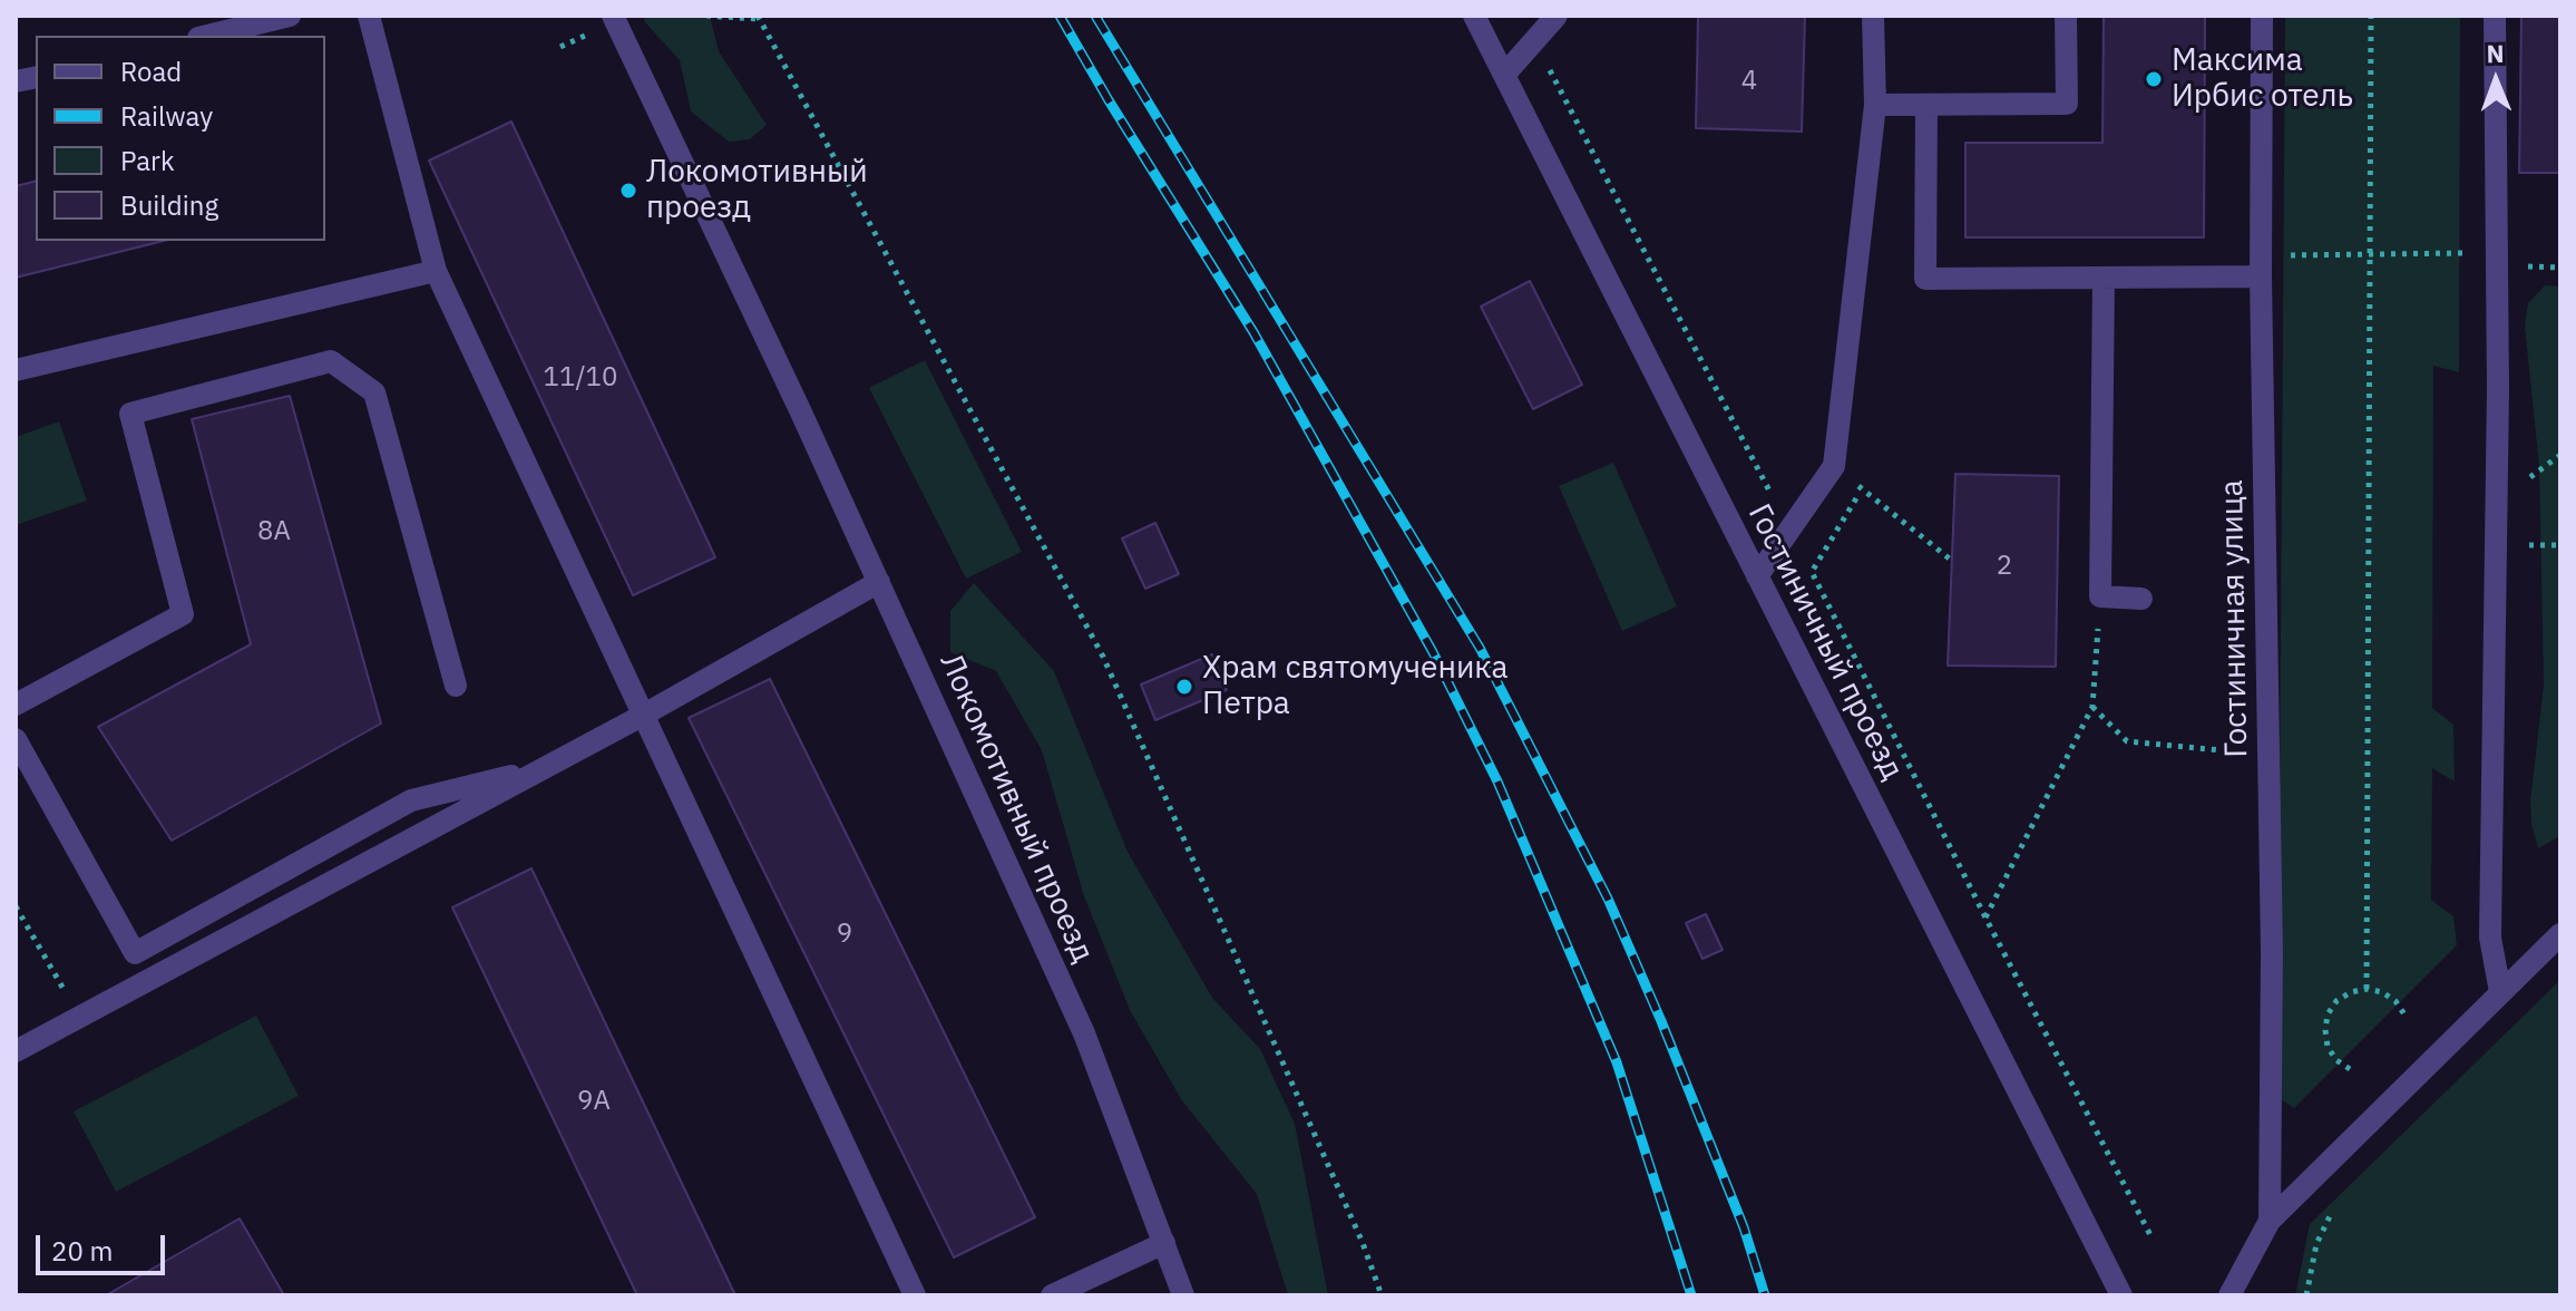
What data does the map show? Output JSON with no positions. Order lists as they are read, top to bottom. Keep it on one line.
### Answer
{"streets":{"street":["Гостиничная улица","Гостиничный проезд","Локомотивный проезд"]},"places":["Максима Ирбис отель","Локомотивный проезд","Храм святомученика Петра"],"house_numbers":["4","11/10","8А","2","9","9А"],"legend":["Road","Railway","Park","Building"],"scale_bar":"20 m","north":"top"}
